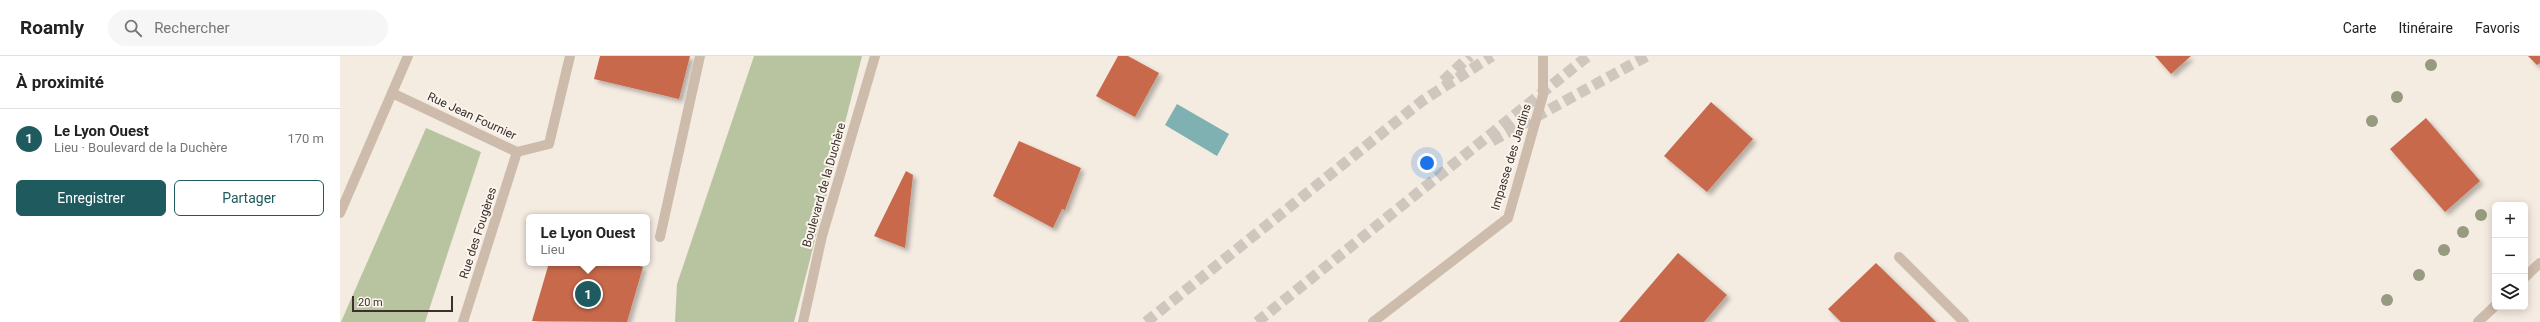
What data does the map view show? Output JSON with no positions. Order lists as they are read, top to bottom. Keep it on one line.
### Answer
{"streets":{"street":["Rue Jean Fournier","Impasse des Jardins","Boulevard de la Duchère","Rue des Fougères"]},"crossings":[["Rue Jean Fournier","Rue des Fougères"]],"scale_bar":"20 m","page":{"header":"Roamly","search":"Rechercher","nav":["Carte","Itinéraire","Favoris"],"heading":"À proximité","list":[{"mark":"1","name":"Le Lyon Ouest","note":"Lieu · Boulevard de la Duchère","value":"170 m"}],"buttons":["Enregistrer","Partager"],"map_buttons":["+","−"],"popup":["Le Lyon Ouest","Lieu"],"pins":"1","scale":"20 m"}}
